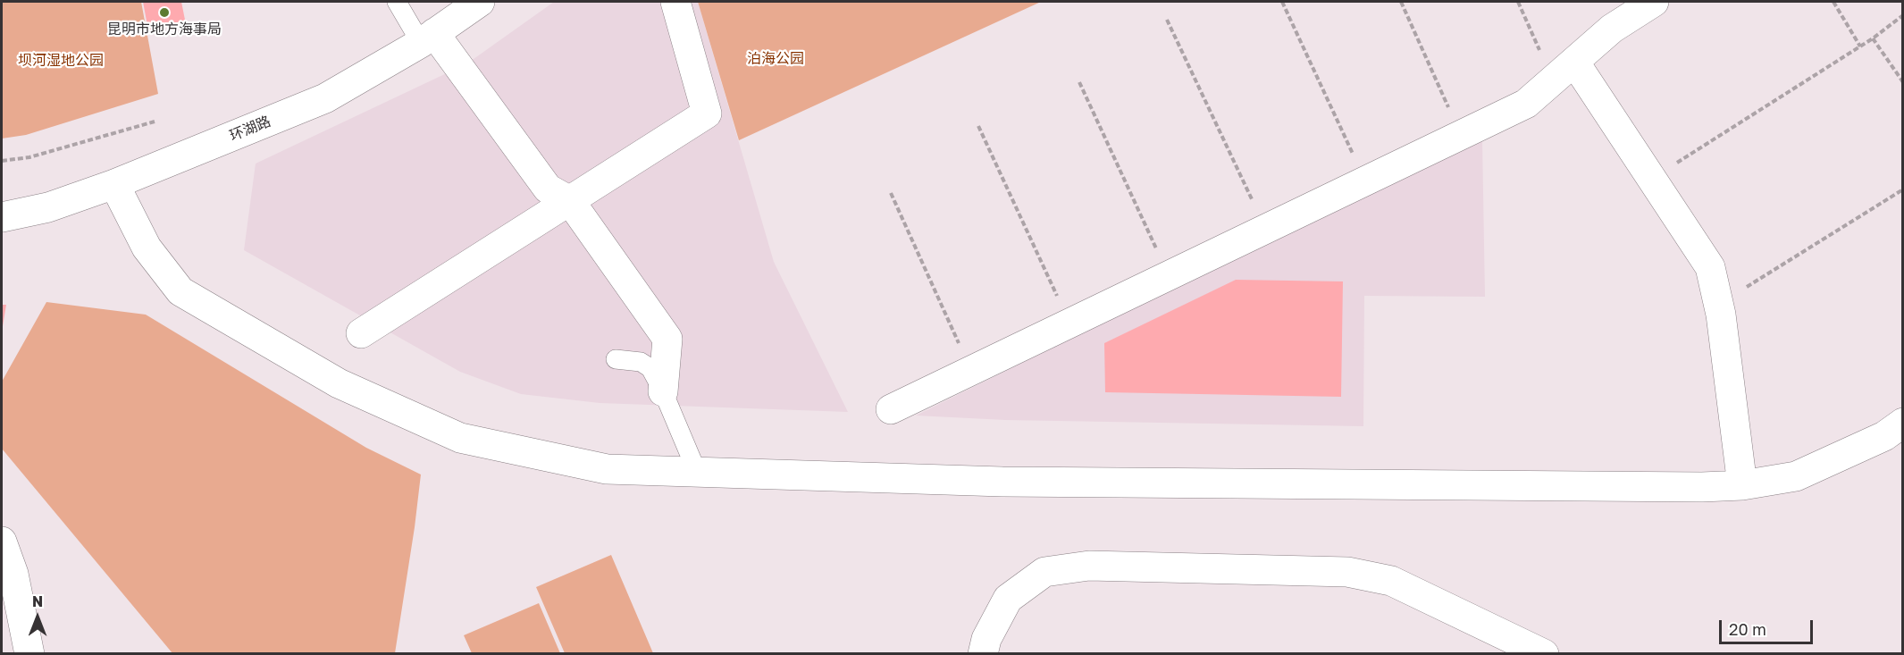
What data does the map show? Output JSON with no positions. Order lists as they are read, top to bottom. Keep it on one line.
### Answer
{"streets":{"street":["环湖路"]},"parks":["泊海公园","坝河湿地公园"],"places":["昆明市地方海事局"],"scale_bar":"20 m","north":"top"}
